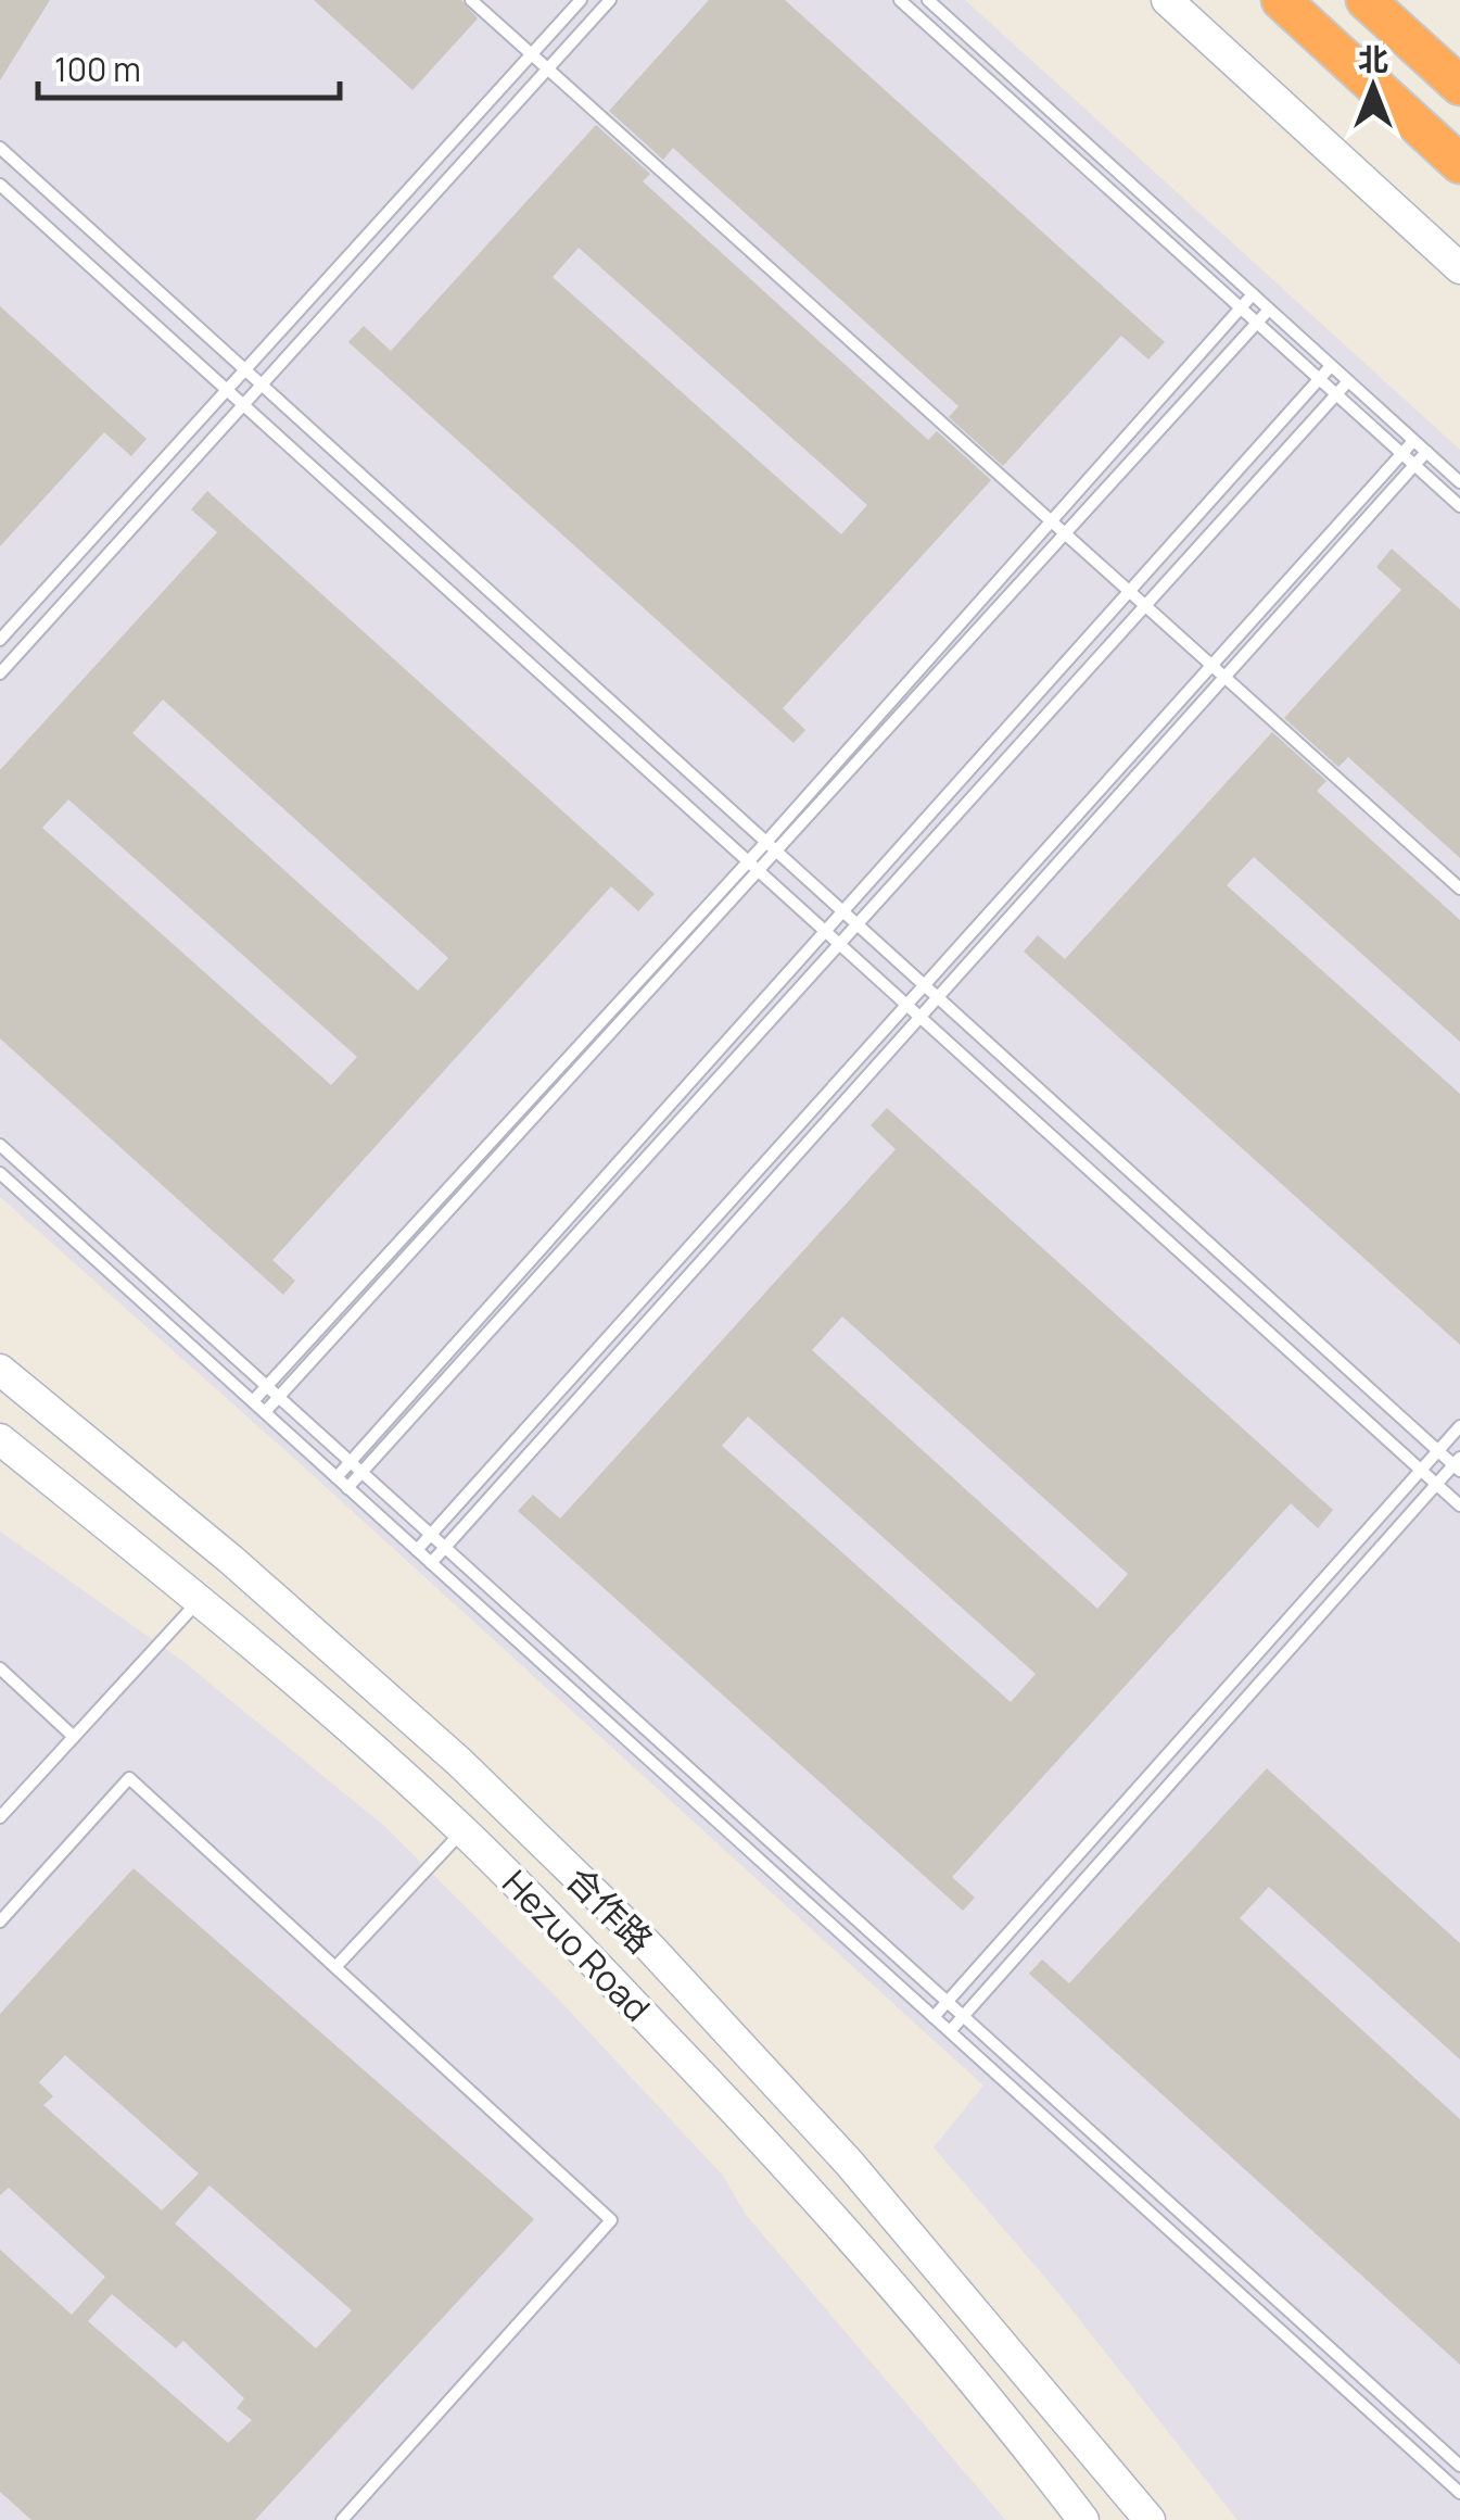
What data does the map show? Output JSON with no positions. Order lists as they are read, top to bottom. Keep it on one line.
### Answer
{"streets":{"main road":["合作路","Hezuo Road"]},"scale_bar":"100 m","north":"top"}
